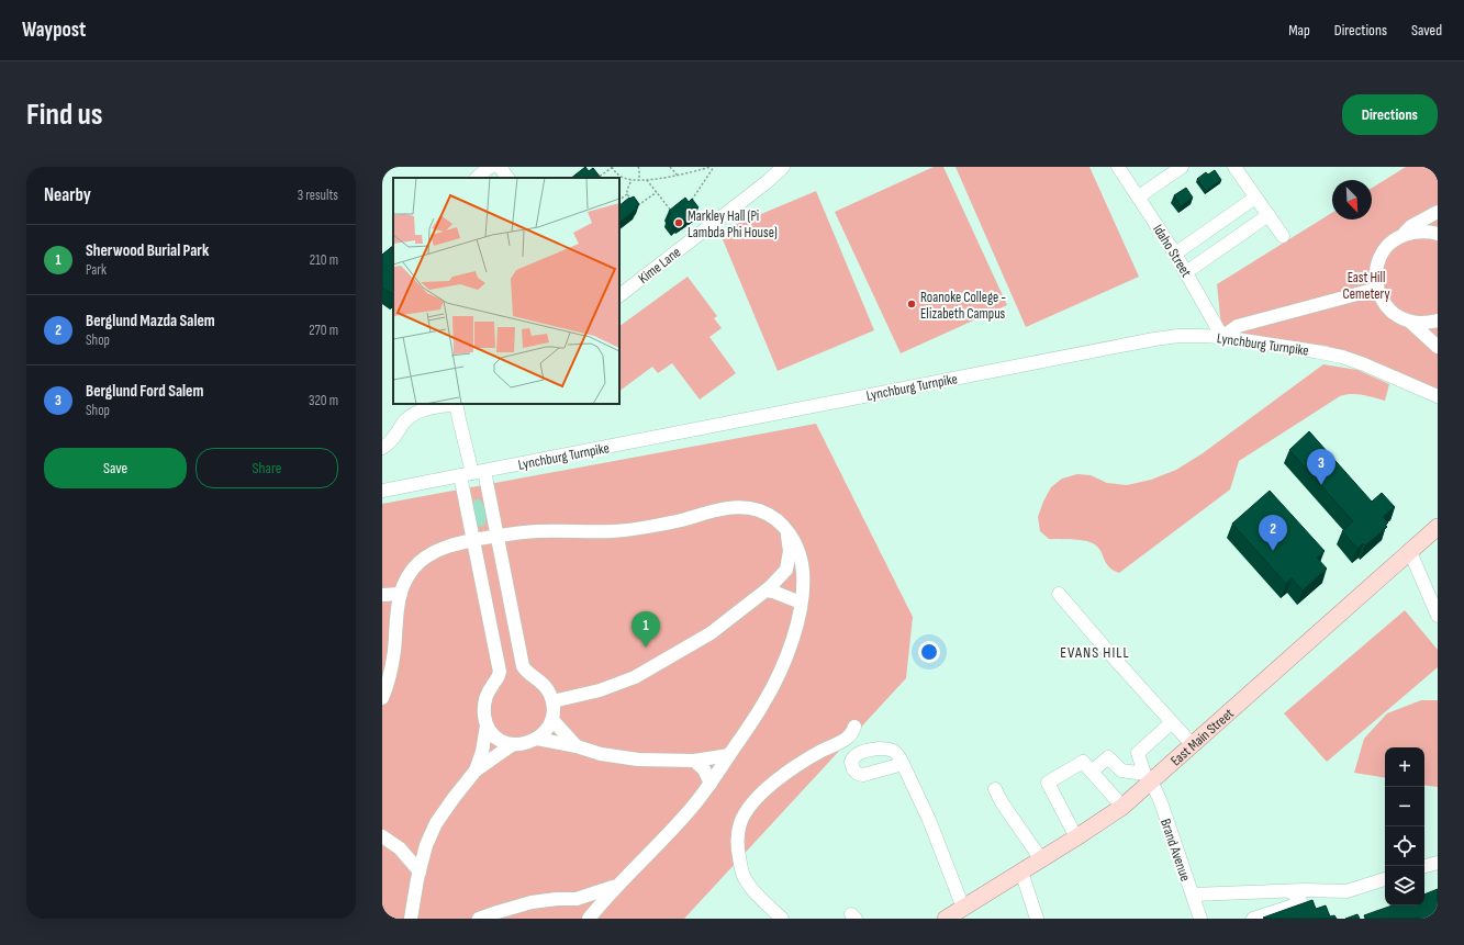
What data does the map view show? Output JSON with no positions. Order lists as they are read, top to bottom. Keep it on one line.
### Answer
{"streets":{"main road":["East Main Street"],"street":["Idaho Street","Kime Lane","Lynchburg Turnpike","Brand Avenue"]},"crossings":[["Idaho Street","Lynchburg Turnpike"],["East Main Street","Brand Avenue"]],"districts":["EVANS HILL"],"parks":["East Hill Cemetery"],"places":["Markley Hall (Pi Lambda Phi House)","Roanoke College - Elizabeth Campus"],"north":"bottom right","page":{"header":"Waypost","nav":["Map","Directions","Saved"],"buttons":["Directions",["Save","Share"]],"title":"Find us","heading":["Nearby","3 results"],"list":[{"mark":"1","name":"Sherwood Burial Park","note":"Park","value":"210 m"},{"mark":"2","name":"Berglund Mazda Salem","note":"Shop","value":"270 m"},{"mark":"3","name":"Berglund Ford Salem","note":"Shop","value":"320 m"}],"pins":["3","2","1"],"map_buttons":["+","−"]}}
